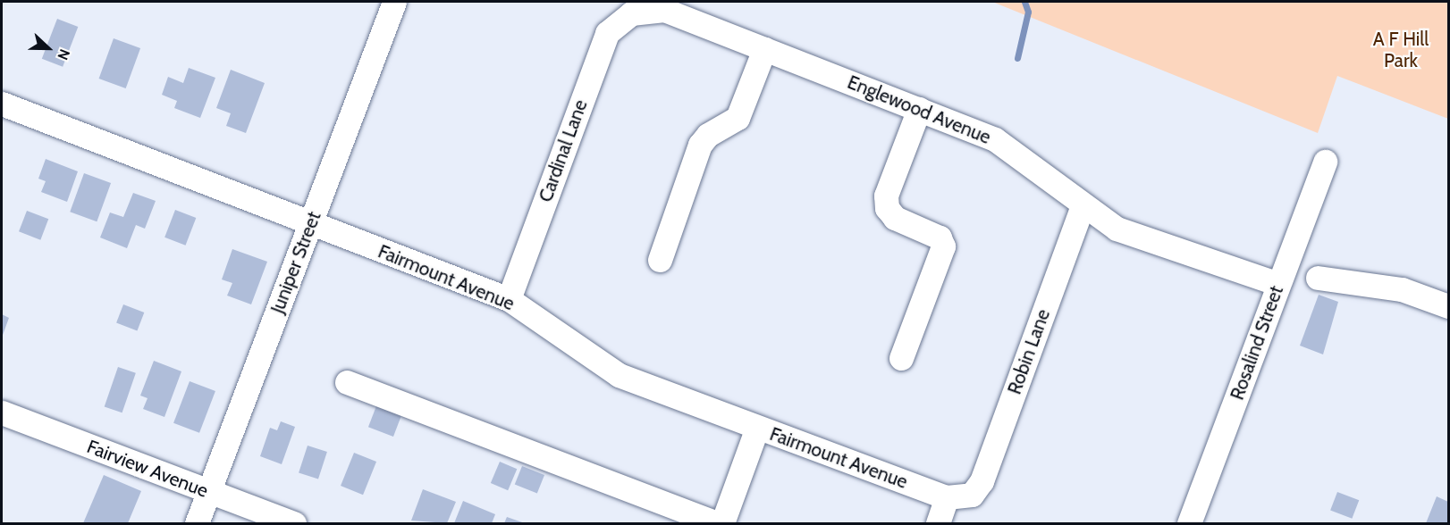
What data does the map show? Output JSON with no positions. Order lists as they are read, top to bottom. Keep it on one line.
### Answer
{"streets":{"street":["Englewood Avenue","Cardinal Lane","Juniper Street","Fairmount Avenue","Rosalind Street","Robin Lane","Fairview Avenue"]},"crossings":[["Englewood Avenue","Cardinal Lane"],["Englewood Avenue","Rosalind Street"],["Englewood Avenue","Robin Lane"],["Cardinal Lane","Fairmount Avenue"],["Juniper Street","Fairmount Avenue"],["Juniper Street","Fairview Avenue"],["Fairmount Avenue","Robin Lane"]],"parks":["A F Hill Park"],"north":"right"}
